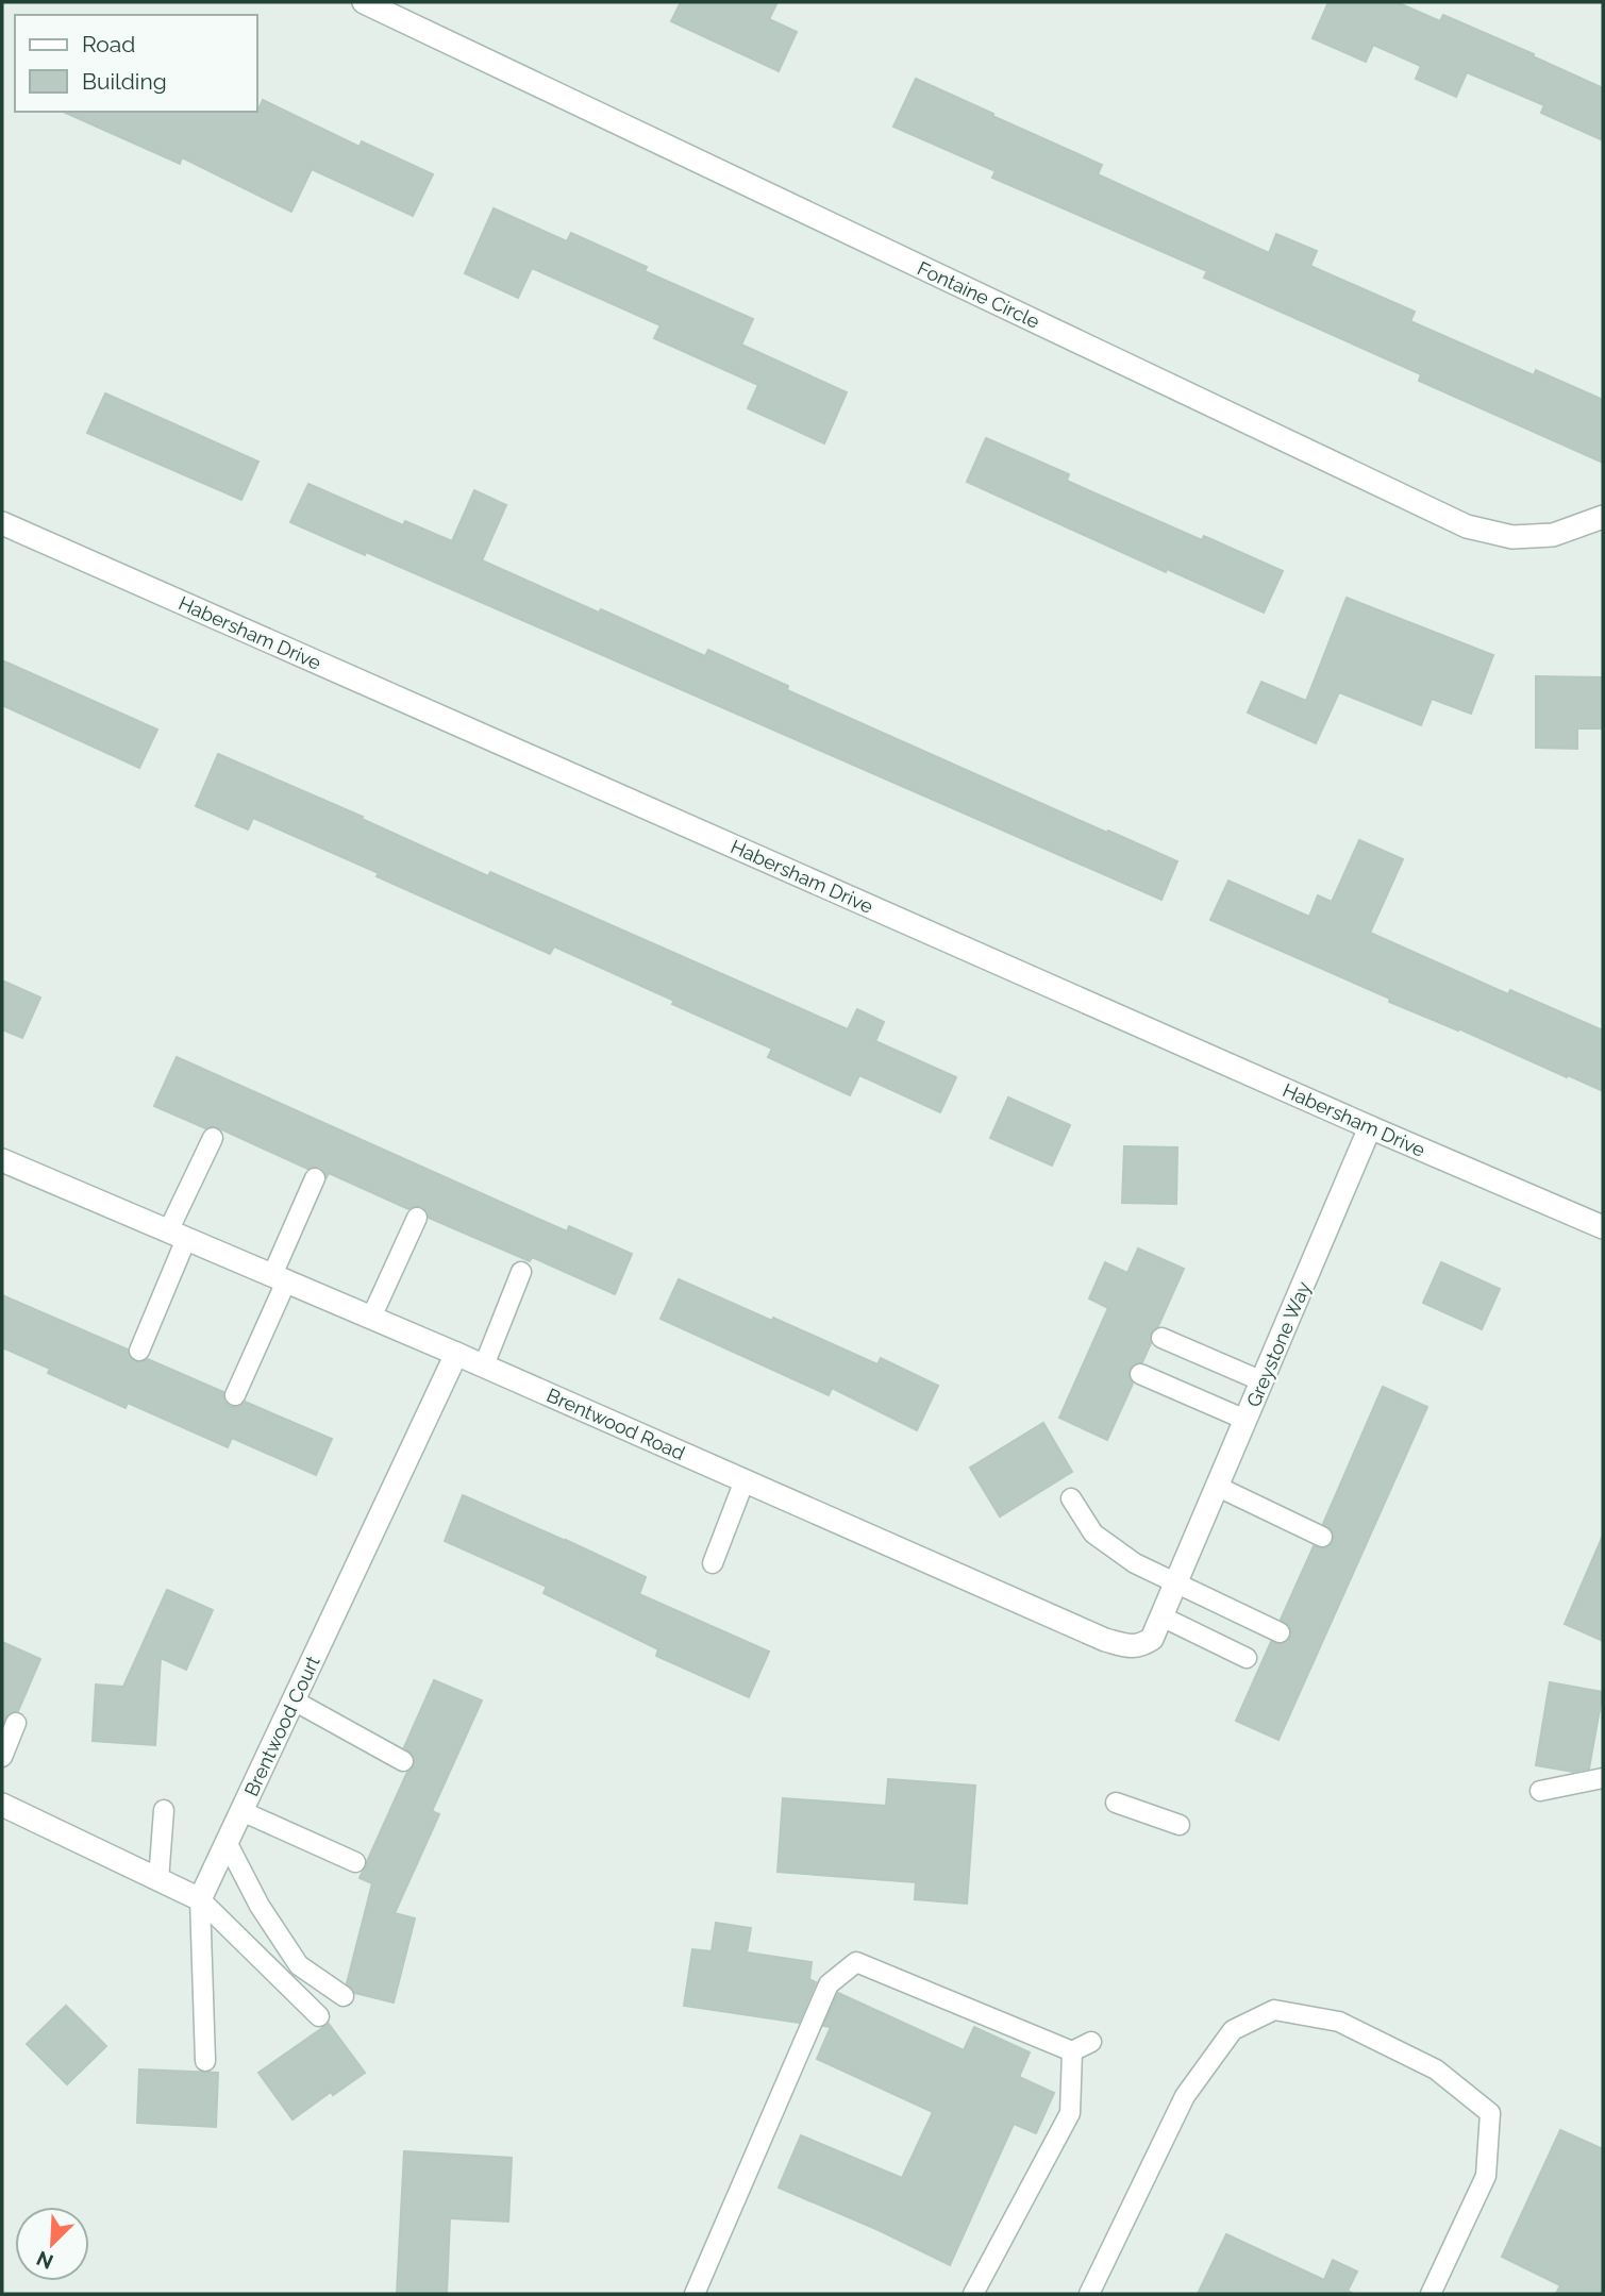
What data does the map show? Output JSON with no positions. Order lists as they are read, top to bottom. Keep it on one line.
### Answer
{"streets":{"street":["Fontaine Circle","Habersham Drive","Greystone Way","Brentwood Road","Brentwood Court"]},"crossings":[["Habersham Drive","Greystone Way"],["Greystone Way","Brentwood Road"],["Brentwood Road","Brentwood Court"]],"legend":["Road","Building"],"north":"bottom left"}
